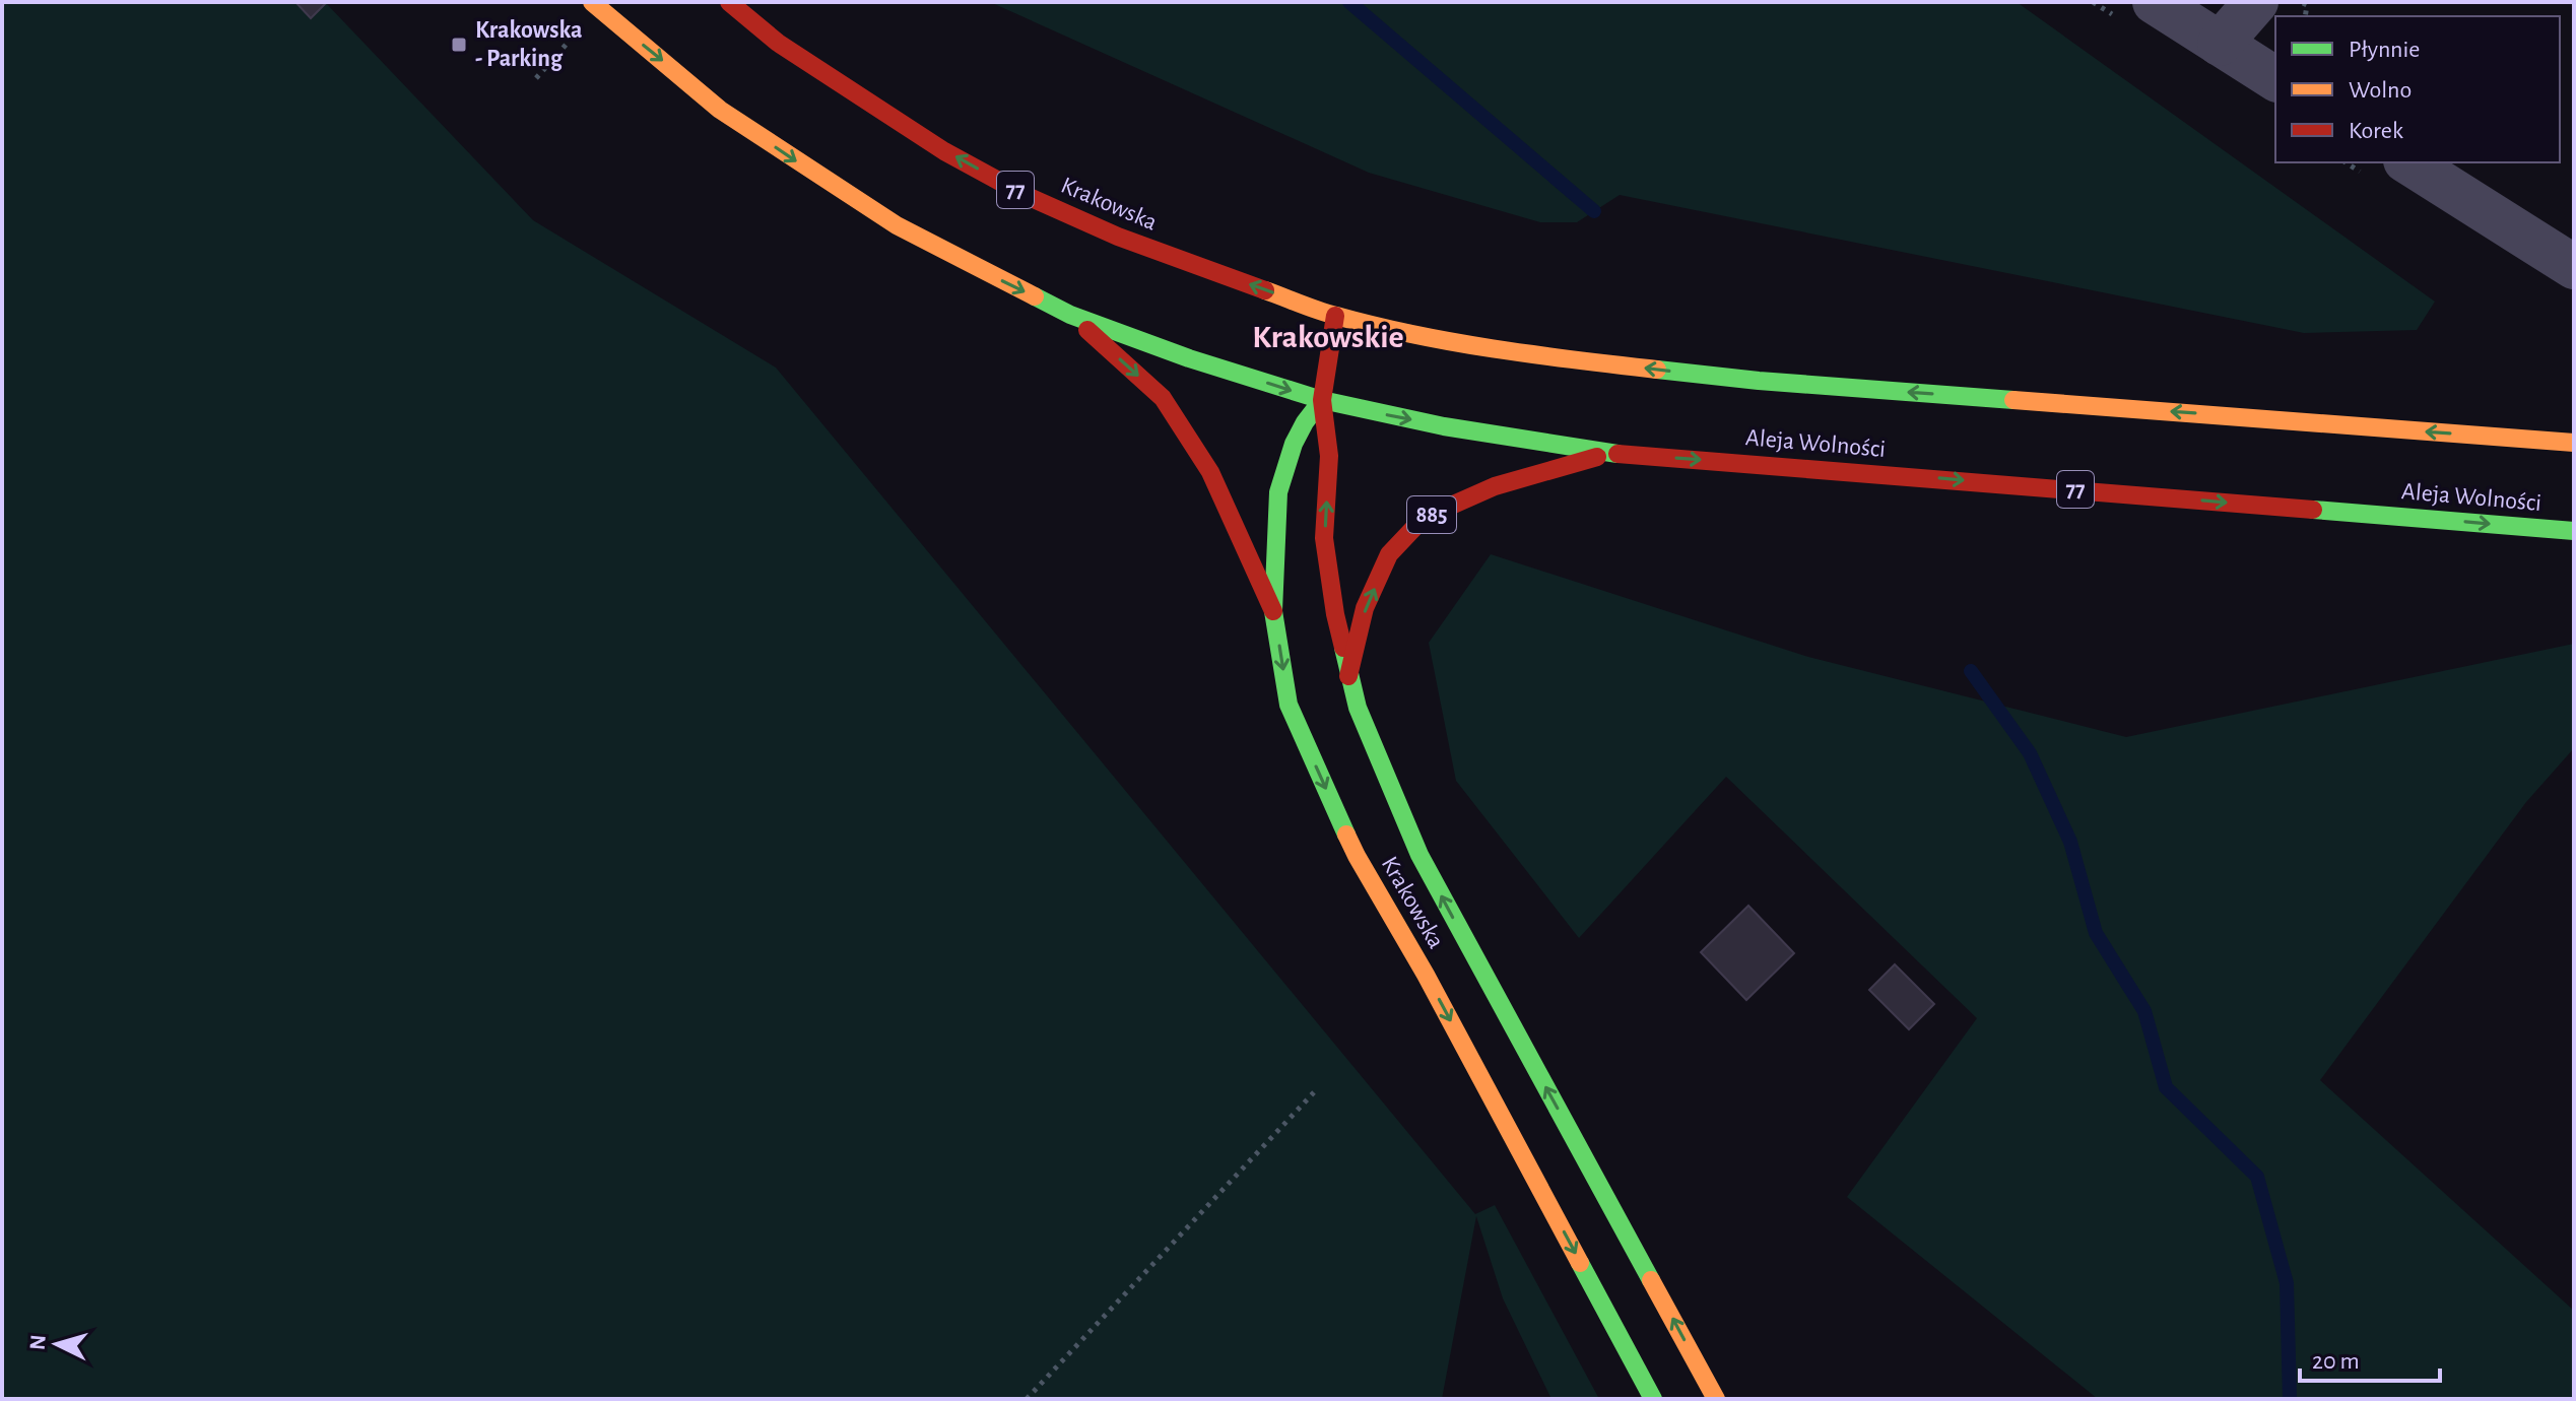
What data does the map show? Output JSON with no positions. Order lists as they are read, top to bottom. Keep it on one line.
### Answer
{"streets":{"main road":["77","Krakowska","Aleja Wolności","885"]},"crossings":[["77","Krakowska"],["77","Aleja Wolności"],["Krakowska","Aleja Wolności"],["Krakowska","885"],["Aleja Wolności","885"]],"districts":["Krakowskie"],"places":{"transit":["Krakowska - Parking"]},"legend":["Płynnie","Wolno","Korek"],"scale_bar":"20 m","north":"left"}
